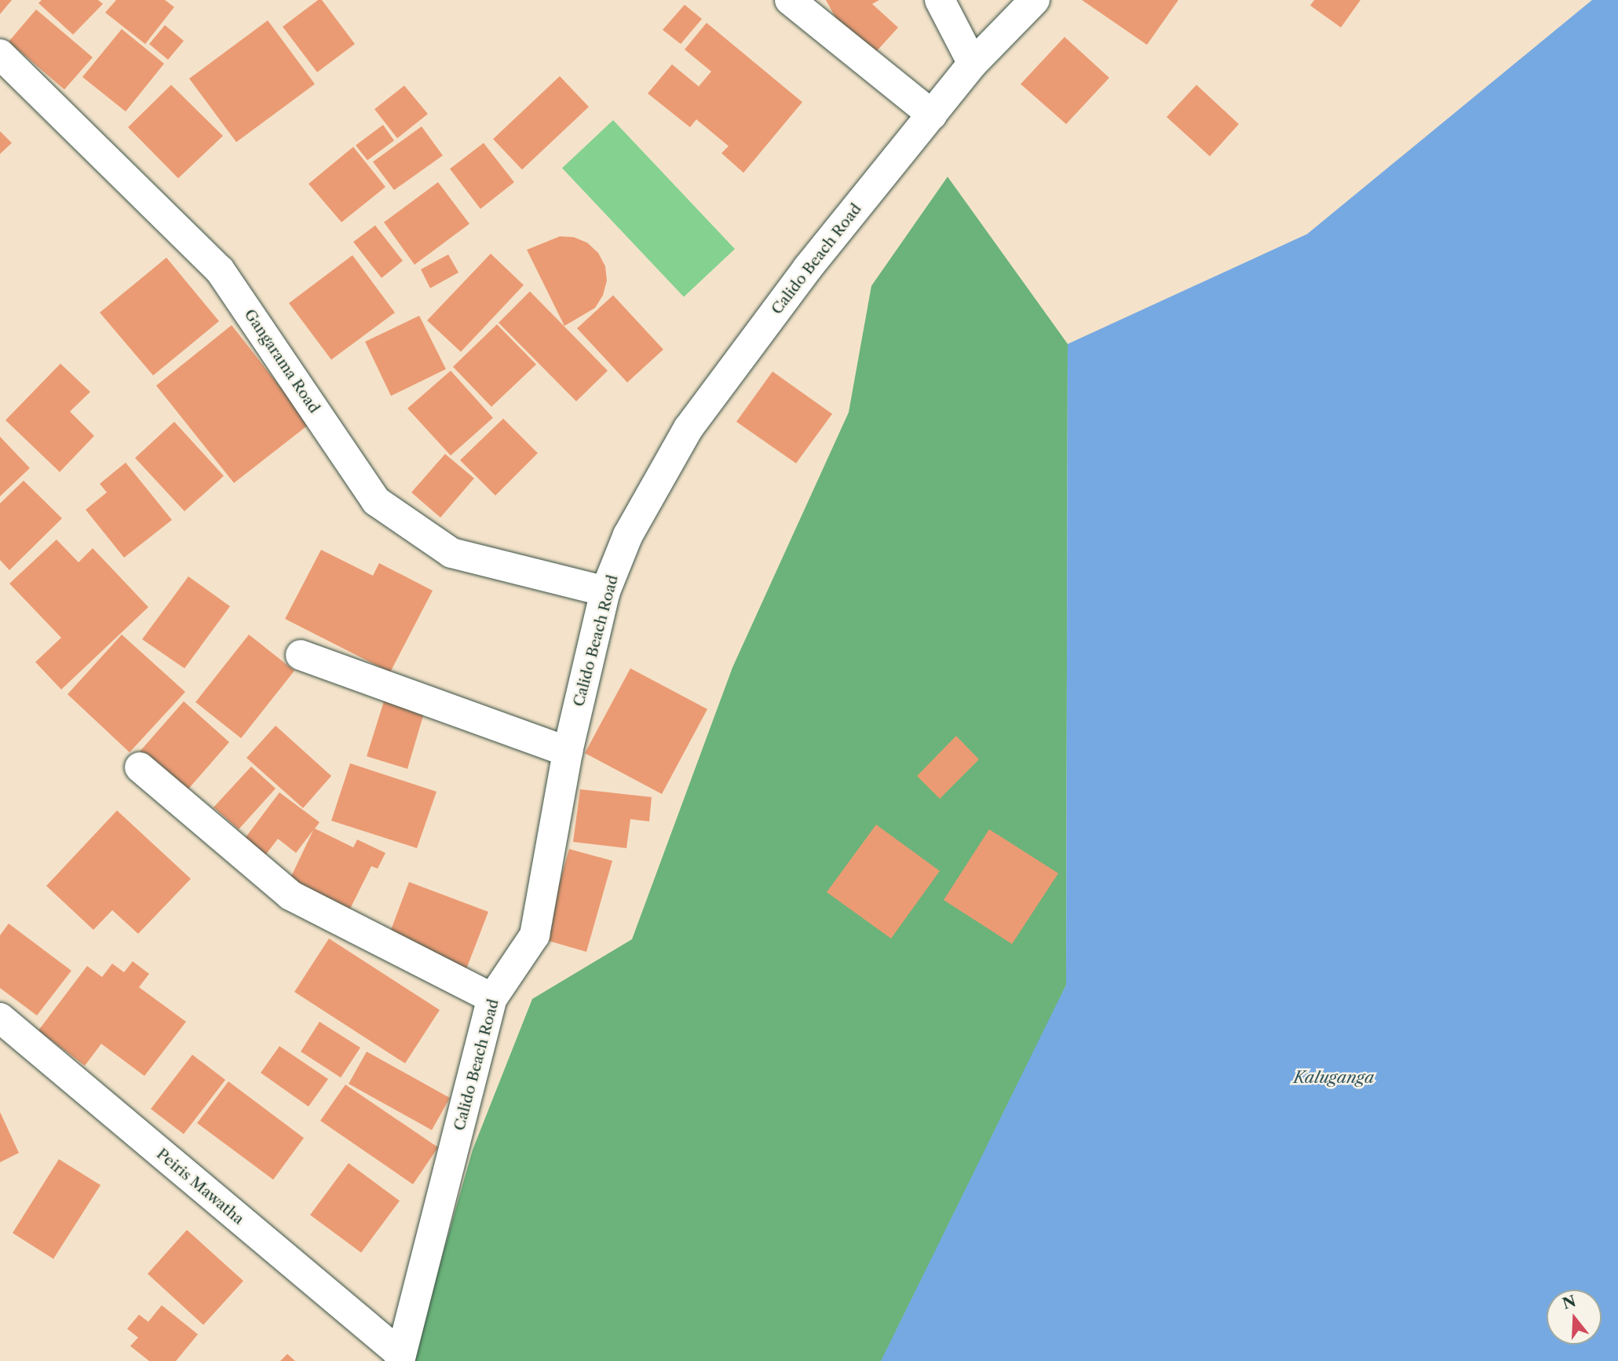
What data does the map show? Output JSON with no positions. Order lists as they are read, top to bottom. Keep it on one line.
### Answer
{"streets":{"street":["Calido Beach Road","Gangarama Road","Peiris Mawatha"]},"crossings":[["Calido Beach Road","Gangarama Road"],["Calido Beach Road","Peiris Mawatha"]],"water":["Kaluganga"],"north":"top"}
